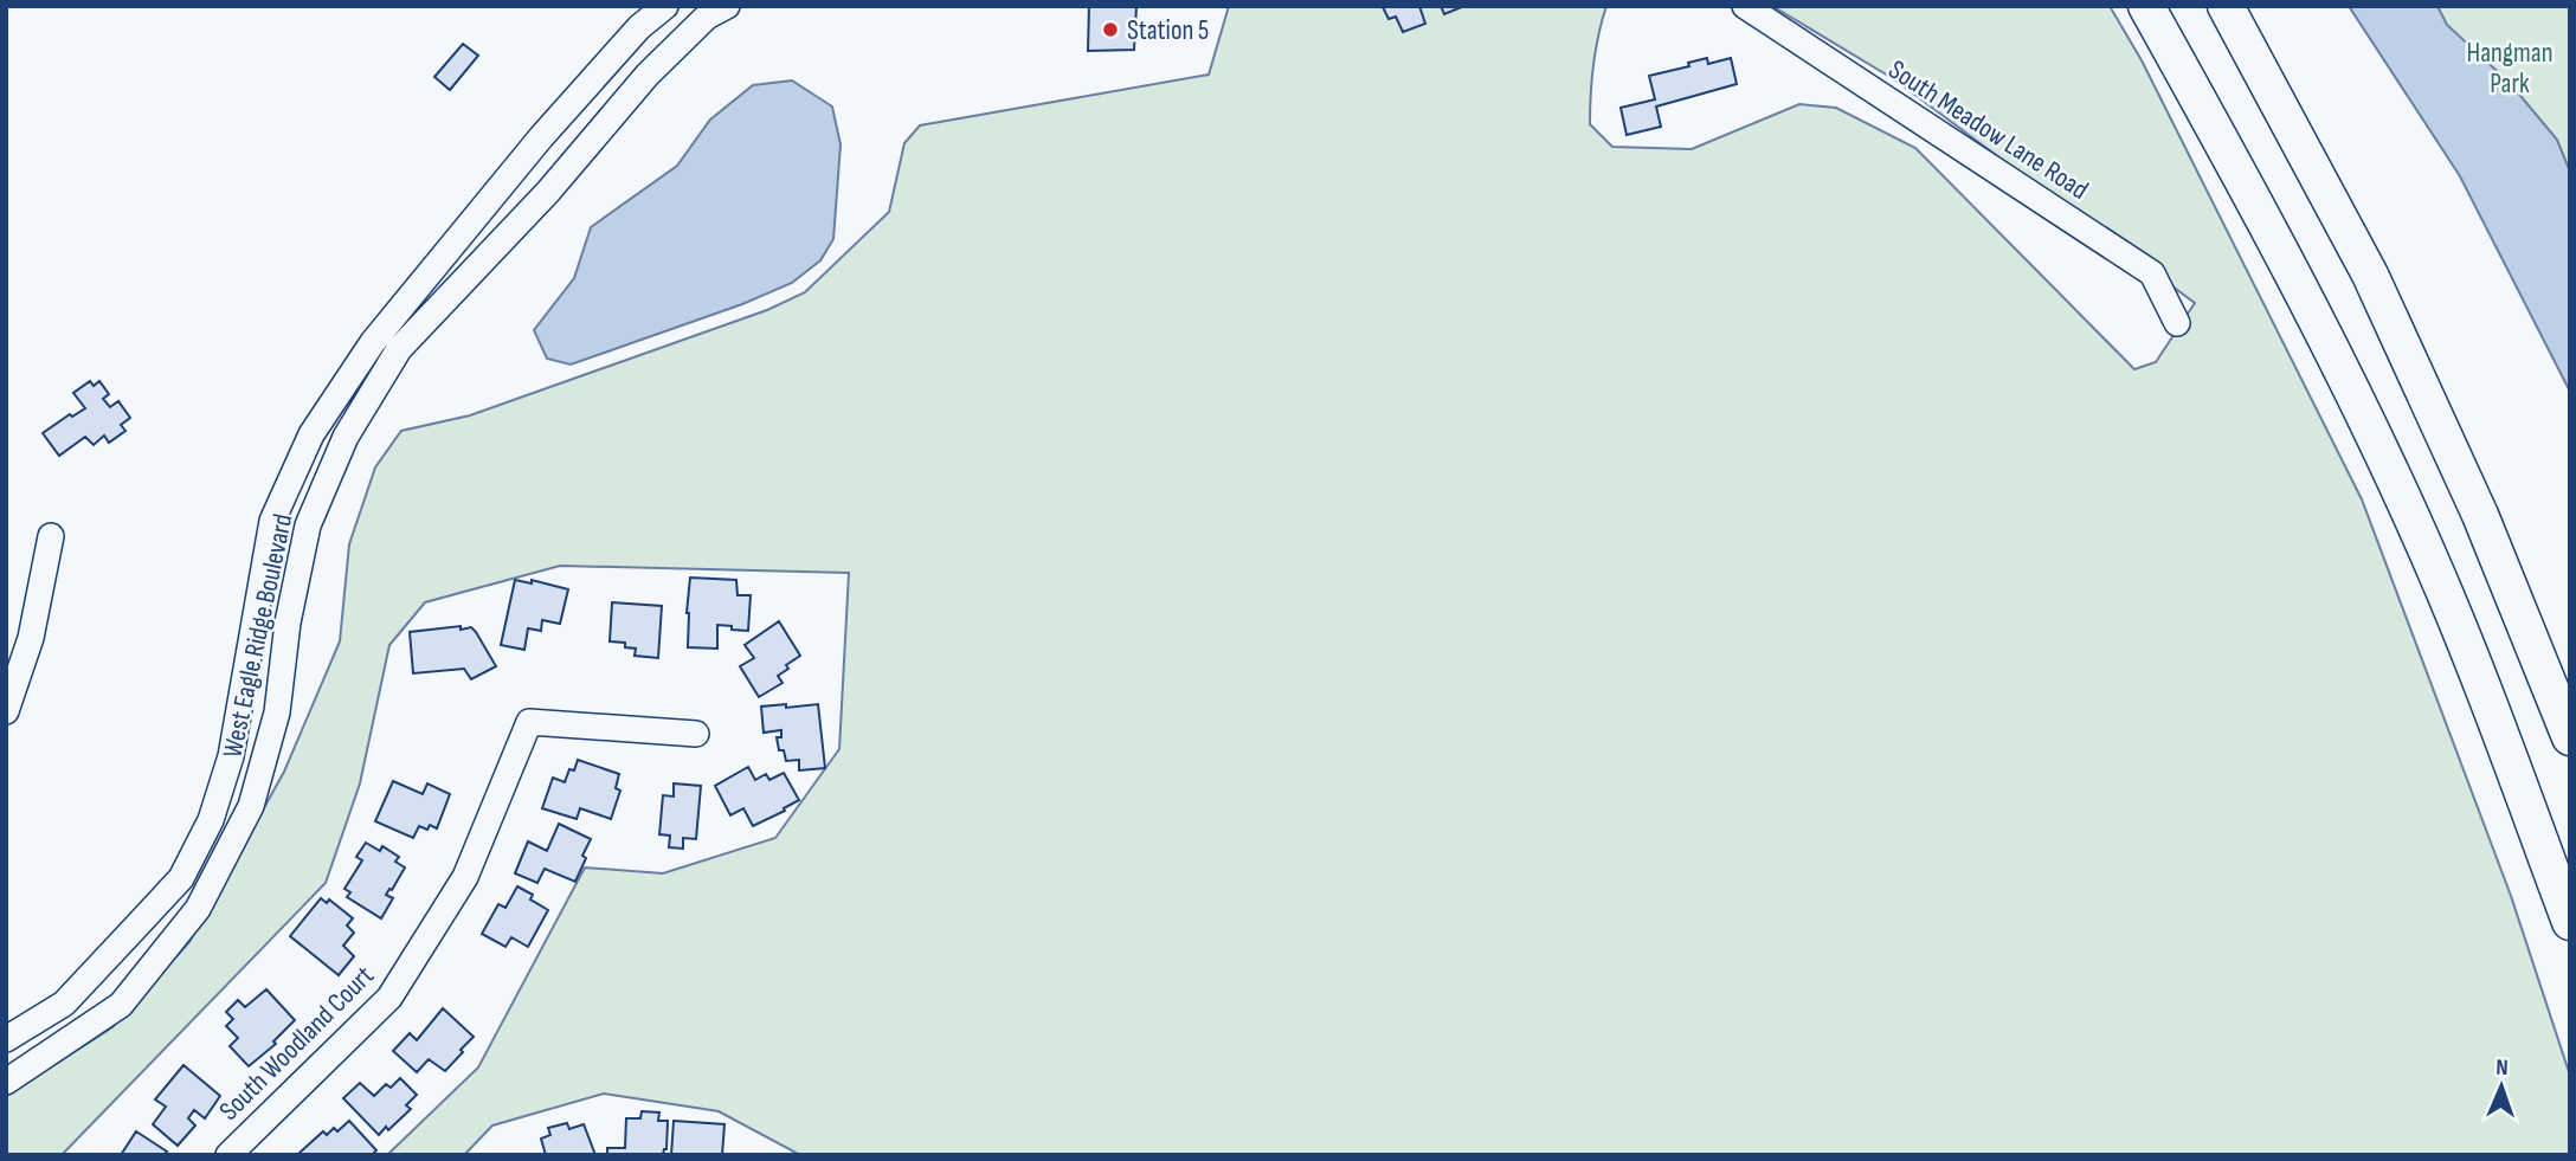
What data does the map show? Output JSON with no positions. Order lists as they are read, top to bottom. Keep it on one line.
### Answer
{"streets":{"street":["South Meadow Lane Road","West Eagle Ridge Boulevard","South Woodland Court"]},"parks":["Hangman Park"],"places":["Station 5"],"north":"top"}
